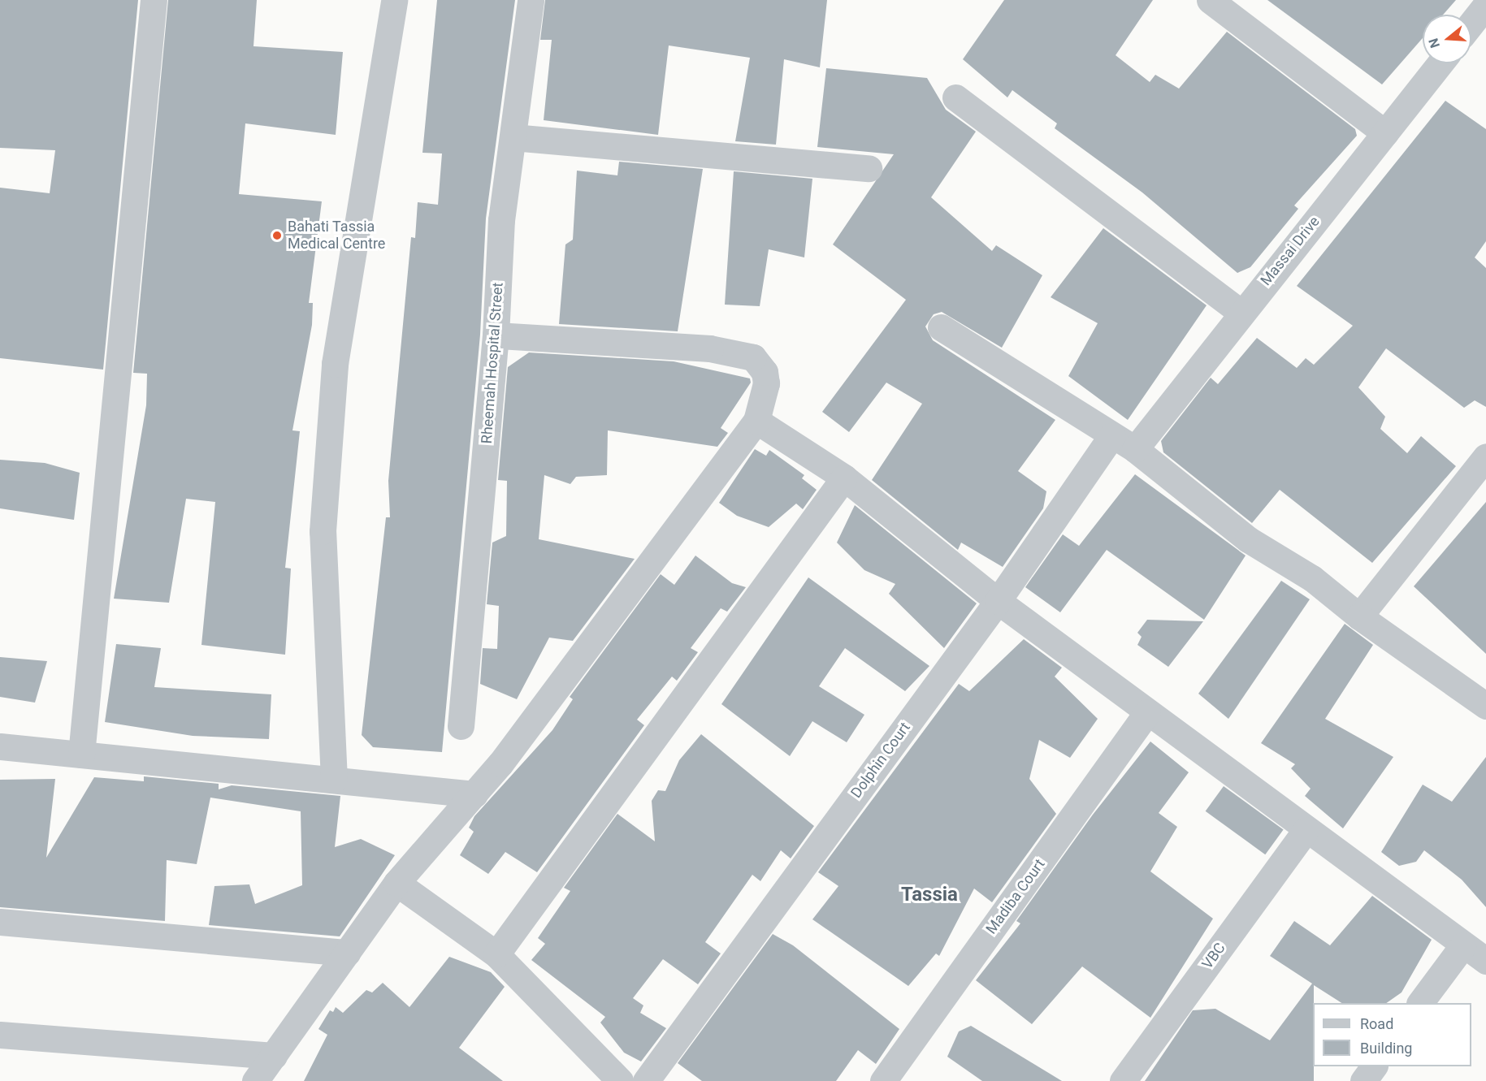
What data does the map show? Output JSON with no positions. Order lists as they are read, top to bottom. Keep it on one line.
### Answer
{"streets":{"street":["Massai Drive","Rheemah Hospital Street","Dolphin Court","Madiba Court","VBC"]},"districts":["Tassia"],"places":["Bahati Tassia Medical Centre"],"legend":["Road","Building"],"north":"left"}
